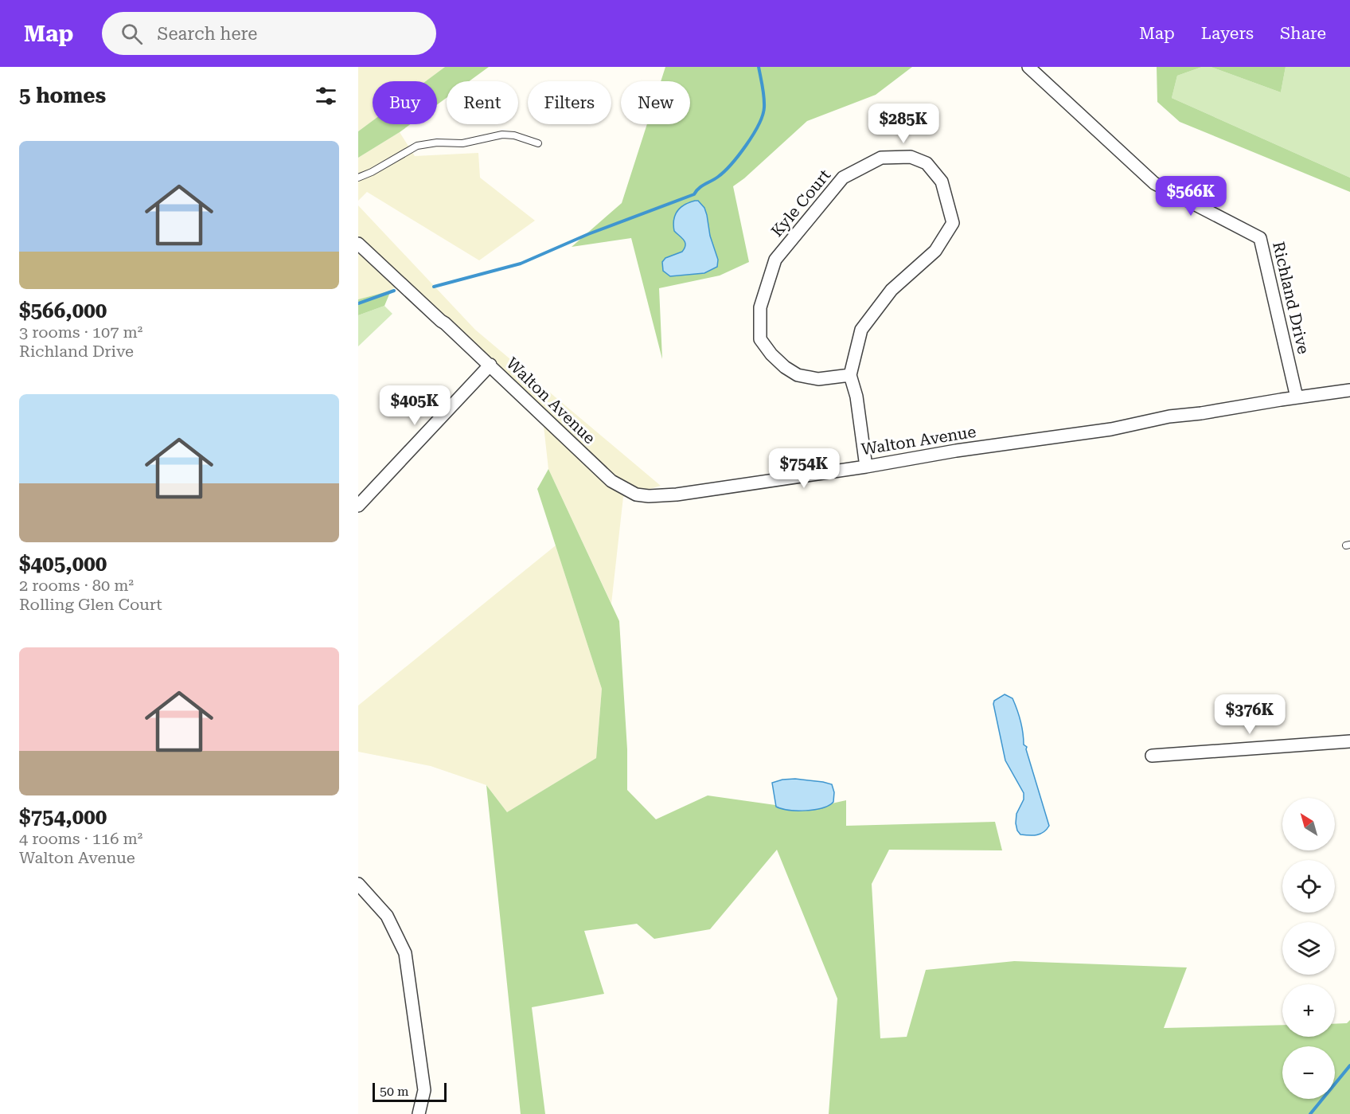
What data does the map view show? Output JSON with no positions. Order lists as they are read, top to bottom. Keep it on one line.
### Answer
{"streets":{"street":["Kyle Court","Richland Drive","Walton Avenue"]},"crossings":[["Kyle Court","Walton Avenue"],["Richland Drive","Walton Avenue"]],"scale_bar":"50 m","north":"top left","page":{"header":"Map","search":"Search here","nav":["Map","Layers","Share"],"heading":"5 homes","chip":["Buy","Rent","Filters","New"],"price":["$285K","$566K","$405K","$754K","$376K"],"list":[{"name":"$566,000","note":"3 rooms · 107 m² · Richland Drive"},{"name":"$405,000","note":"2 rooms · 80 m² · Rolling Glen Court"},{"name":"$754,000","note":"4 rooms · 116 m² · Walton Avenue"}],"map_buttons":["+","−"],"scale":"50 m"}}
